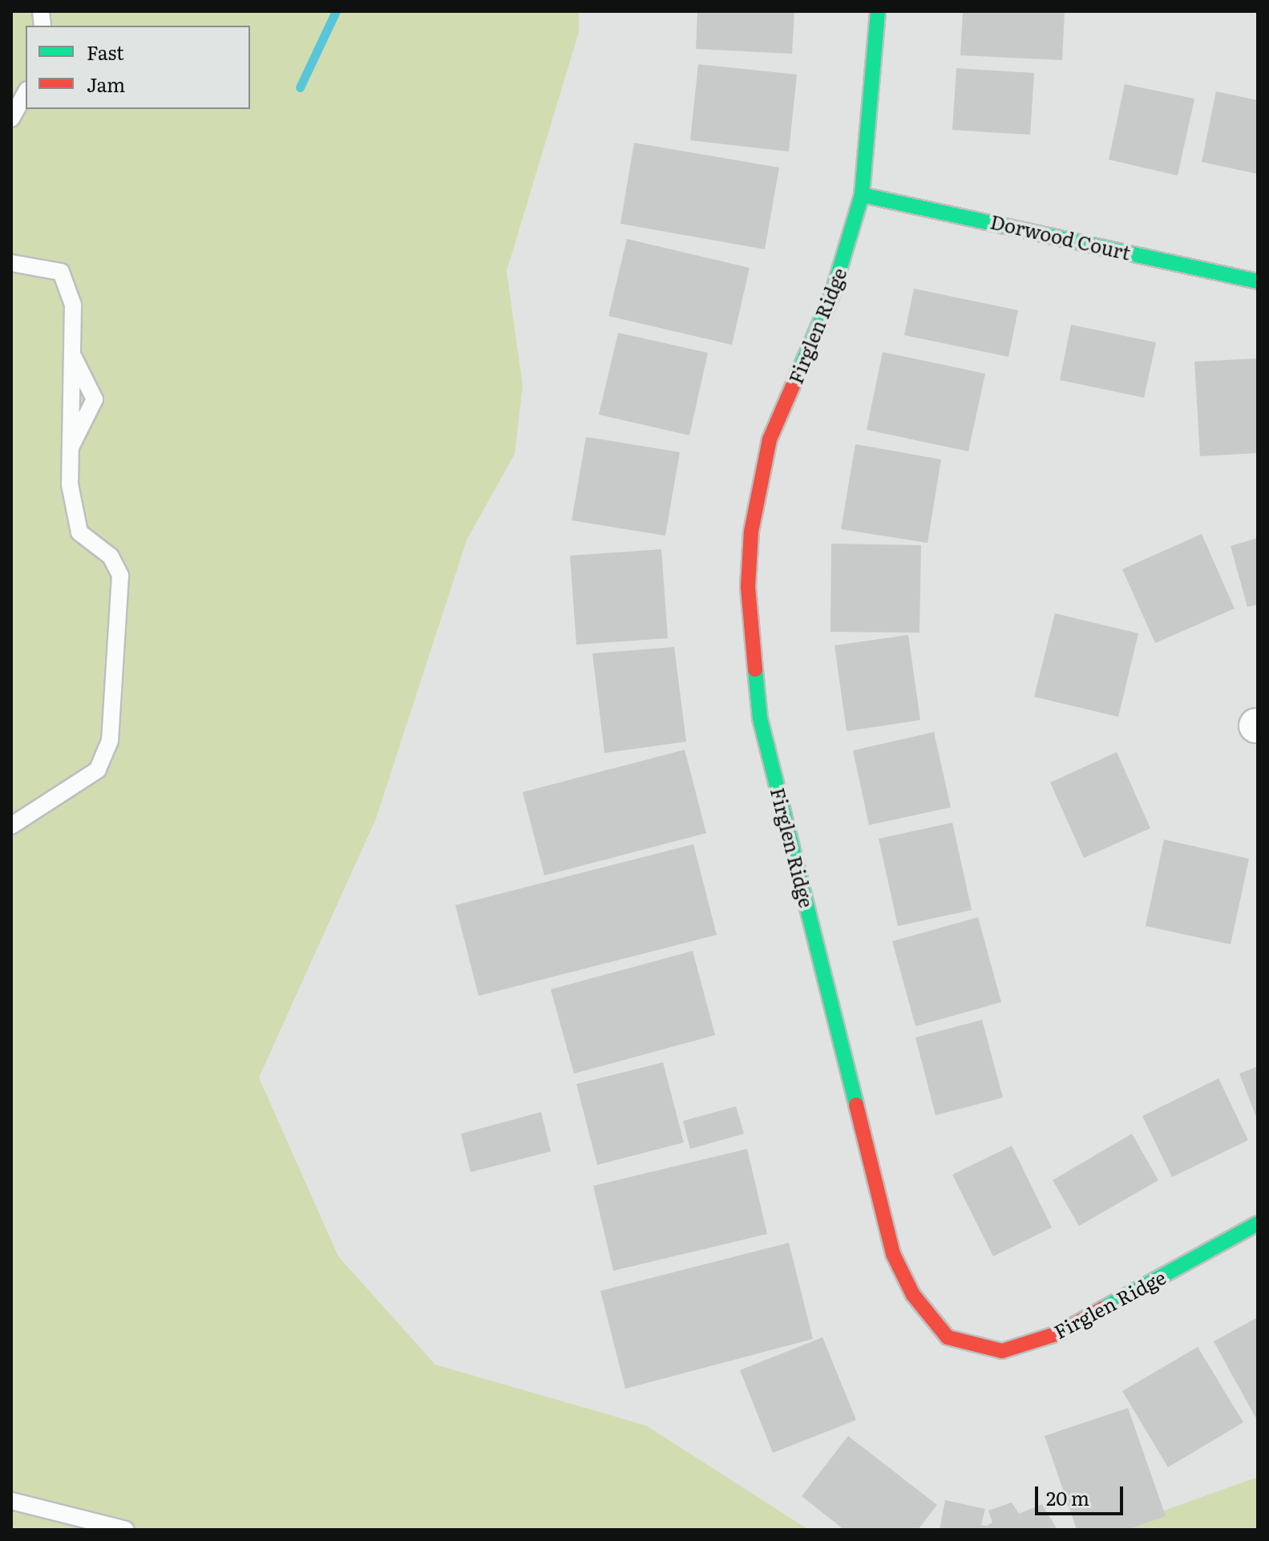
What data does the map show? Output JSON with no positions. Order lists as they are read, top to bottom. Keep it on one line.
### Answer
{"streets":{"street":["Dorwood Court","Firglen Ridge"]},"crossings":[["Dorwood Court","Firglen Ridge"]],"legend":["Fast","Jam"],"scale_bar":"20 m"}
